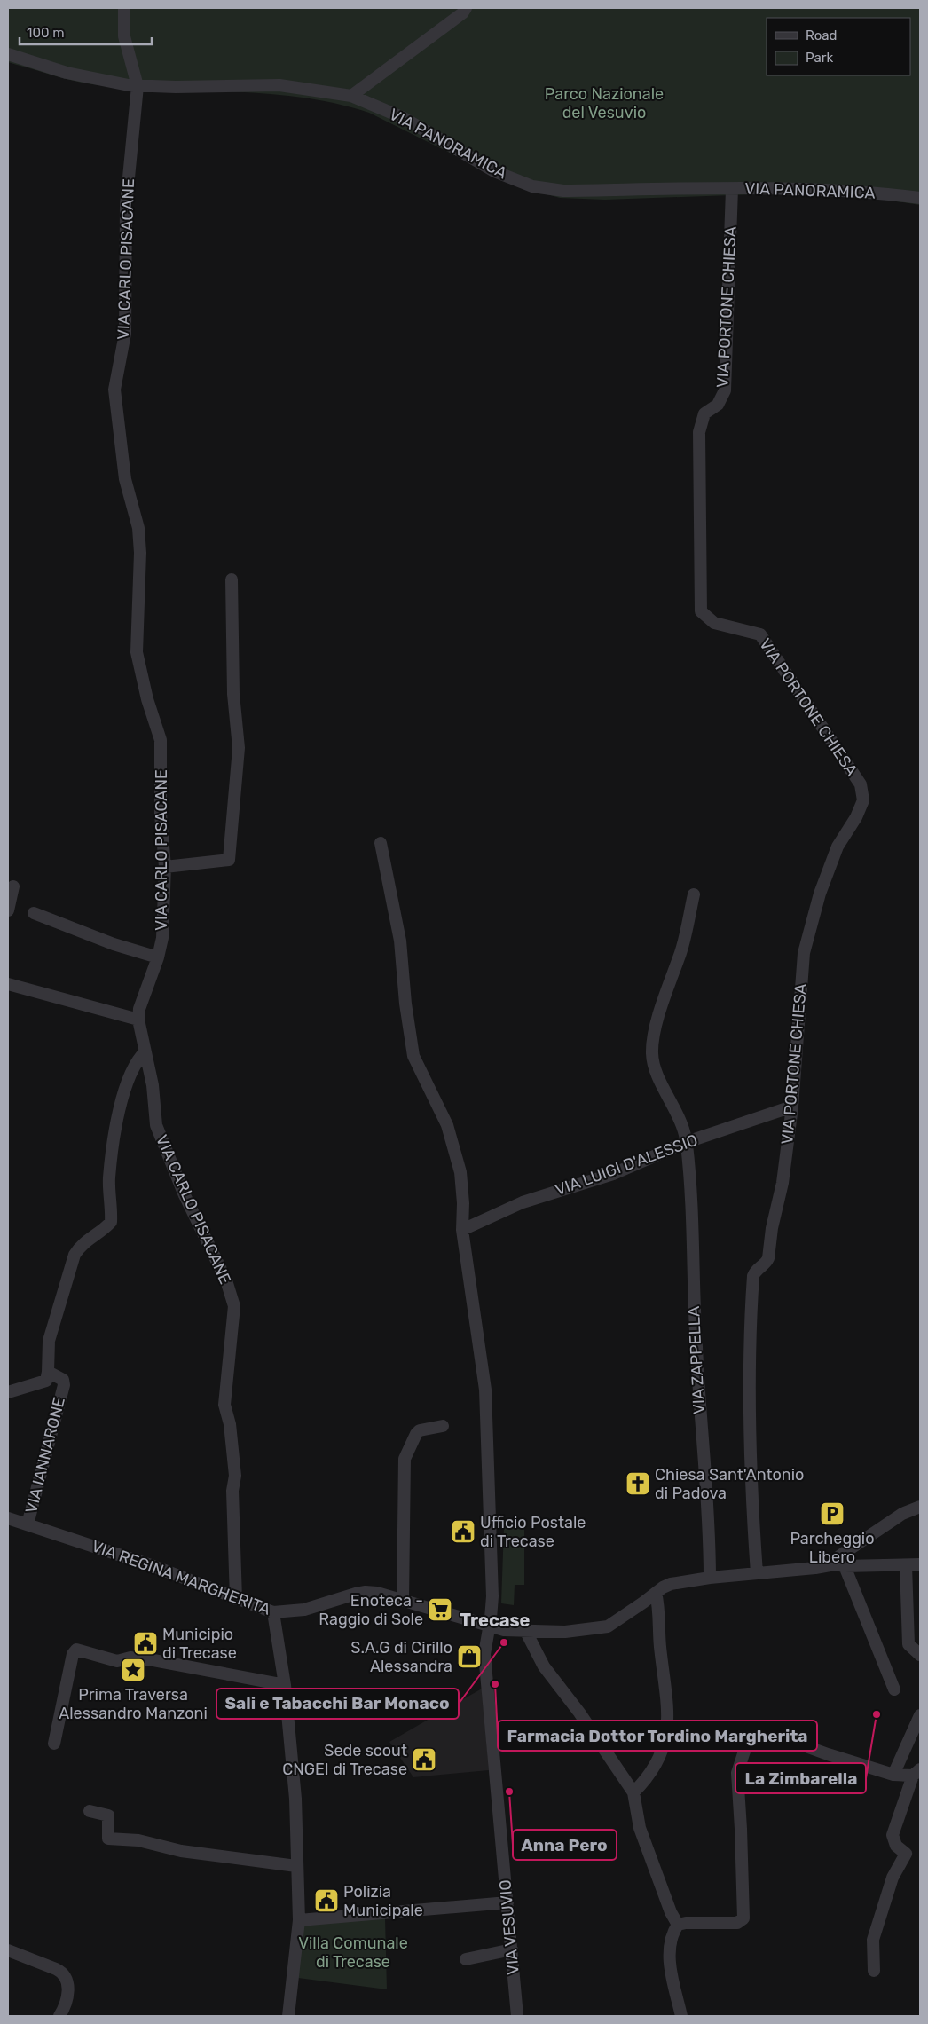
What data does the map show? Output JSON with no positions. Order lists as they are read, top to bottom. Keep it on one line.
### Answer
{"streets":{"street":["VIA PANORAMICA","VIA CARLO PISACANE","VIA PORTONE CHIESA","VIA LUIGI D'ALESSIO","VIA ZAPPELLA","VIA IANNARONE","VIA REGINA MARGHERITA","VIA VESUVIO"]},"crossings":[["VIA PANORAMICA","VIA CARLO PISACANE"],["VIA PANORAMICA","VIA PORTONE CHIESA"],["VIA CARLO PISACANE","VIA IANNARONE"],["VIA CARLO PISACANE","VIA REGINA MARGHERITA"],["VIA PORTONE CHIESA","VIA LUIGI D'ALESSIO"],["VIA PORTONE CHIESA","VIA REGINA MARGHERITA"],["VIA LUIGI D'ALESSIO","VIA ZAPPELLA"],["VIA LUIGI D'ALESSIO","VIA VESUVIO"],["VIA ZAPPELLA","VIA REGINA MARGHERITA"],["VIA IANNARONE","VIA REGINA MARGHERITA"],["VIA REGINA MARGHERITA","VIA VESUVIO"]],"districts":["Trecase"],"parks":["Parco Nazionale del Vesuvio","Villa Comunale di Trecase"],"places":{"church":["Chiesa Sant'Antonio di Padova"],"parking":["Parcheggio Libero"],"public building":["Ufficio Postale di Trecase","Municipio di Trecase","Sede scout CNGEI di Trecase","Polizia Municipale"],"supermarket":["Enoteca - Raggio di Sole"],"other":["Sali e Tabacchi Bar Monaco","Farmacia Dottor Tordino Margherita","La Zimbarella","Anna Pero"],"shop":["S.A.G di Cirillo Alessandra"],"place":["Prima Traversa Alessandro Manzoni"]},"legend":["Road","Park"],"scale_bar":"100 m"}
